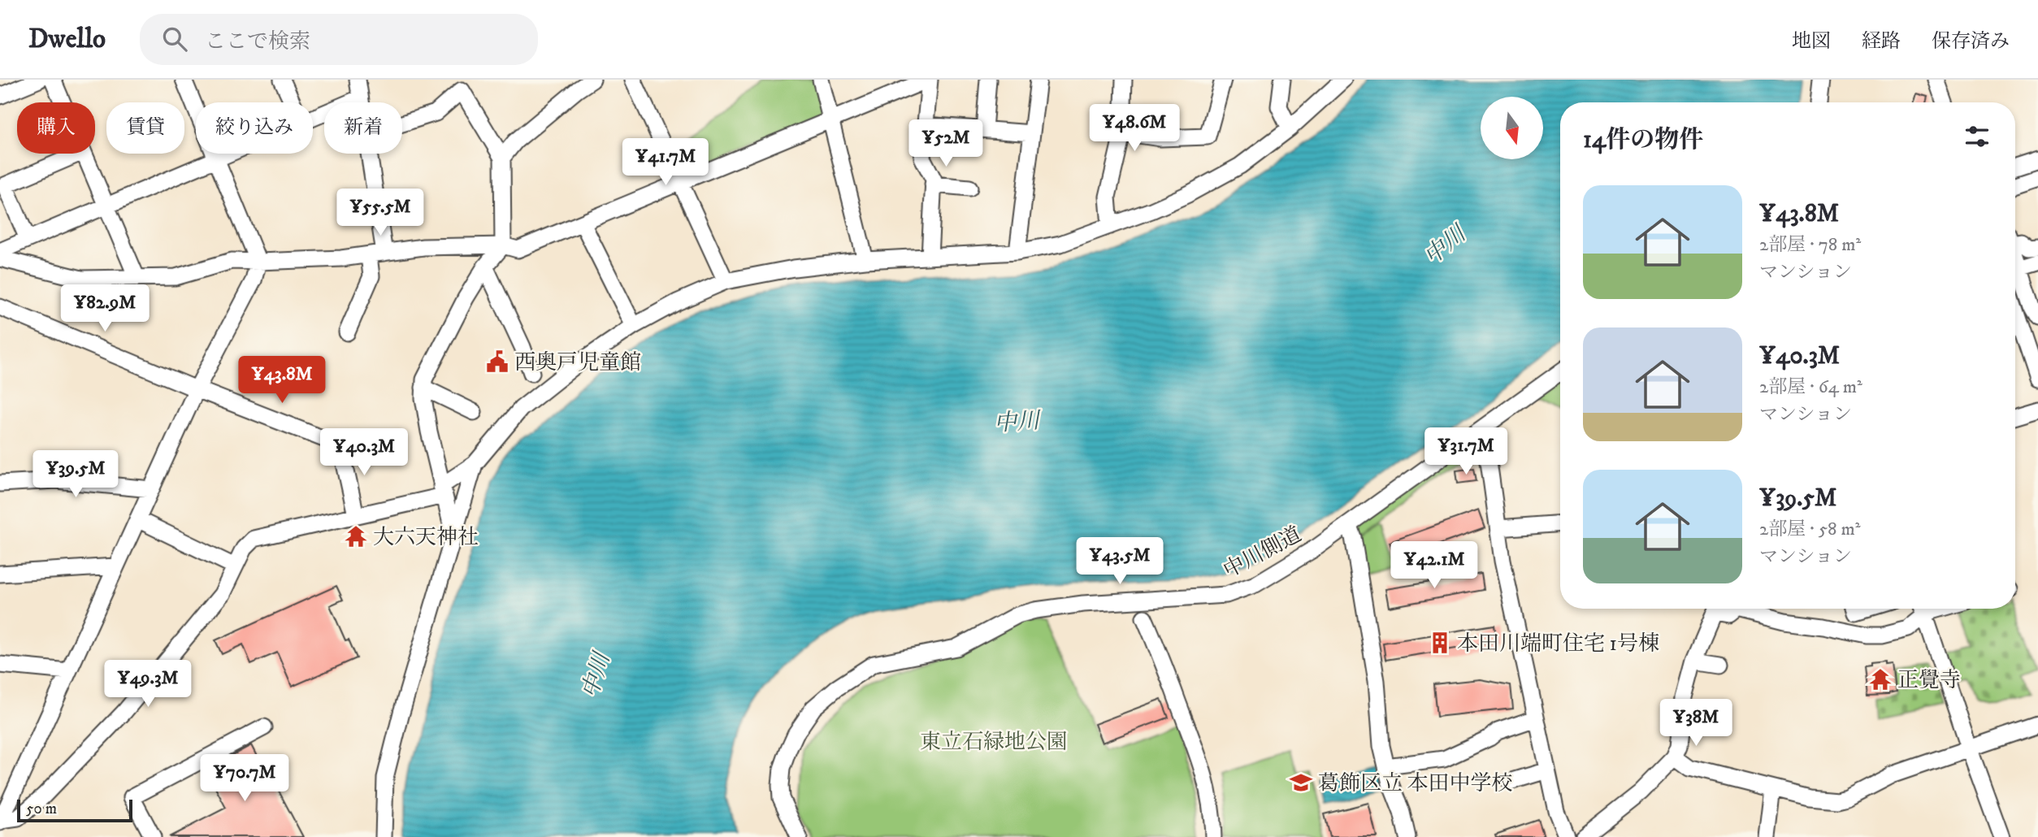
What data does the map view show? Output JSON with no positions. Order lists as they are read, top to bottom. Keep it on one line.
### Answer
{"streets":{"street":["中川側道"]},"water":["中川"],"parks":["東立石緑地公園"],"places":{"public building":["西奥戸児童館"],"temple":["大六天神社","正覺寺"],"building":["本田川端町住宅 1号棟"],"school or university":["葛飾区立 本田中学校"]},"scale_bar":"50 m","north":"bottom","page":{"header":"Dwello","search":"ここで検索","nav":["地図","経路","保存済み"],"chip":["購入","賃貸","絞り込み","新着"],"heading":"14件の物件","price":["¥48.6M","¥52M","¥41.7M","¥55.5M","¥82.9M","¥43.8M","¥31.7M","¥40.3M","¥39.5M","¥43.5M","¥42.1M","¥49.3M","¥38M","¥70.7M"],"list":[{"name":"¥43.8M","note":"2部屋 · 78 m² · マンション"},{"name":"¥40.3M","note":"2部屋 · 64 m² · マンション"},{"name":"¥39.5M","note":"2部屋 · 58 m² · マンション"}],"scale":"50 m"}}
